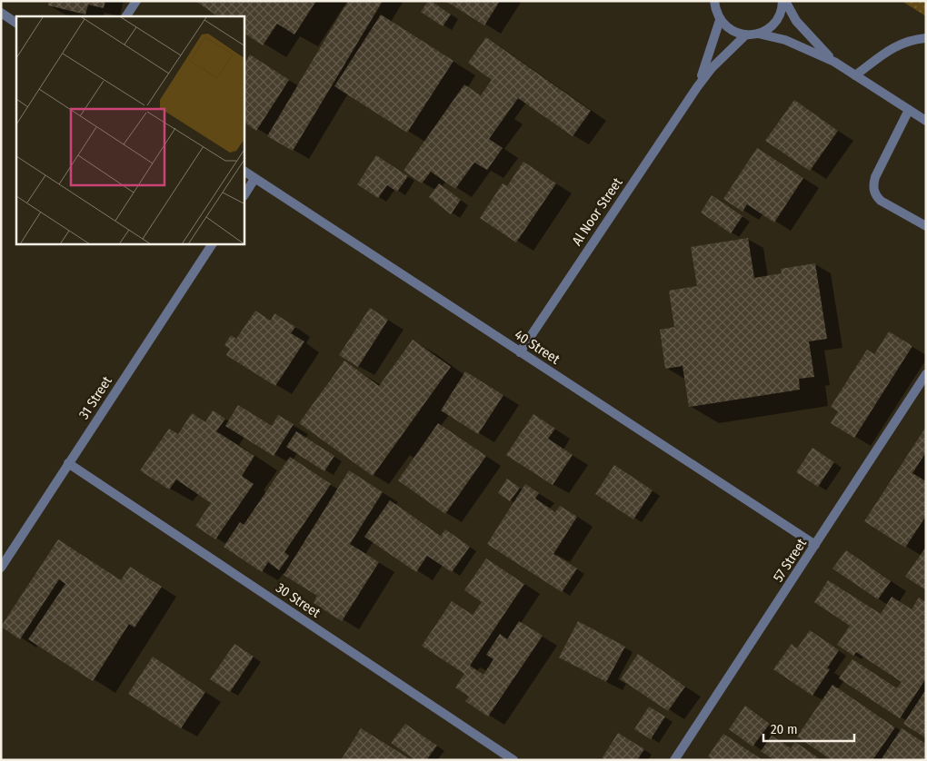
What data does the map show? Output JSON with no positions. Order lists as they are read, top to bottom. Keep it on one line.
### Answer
{"streets":{"street":["Al Noor Street","40 Street","31 Street","57 Street","30 Street"]},"crossings":[["Al Noor Street","40 Street"],["40 Street","57 Street"],["31 Street","30 Street"]],"scale_bar":"20 m"}
